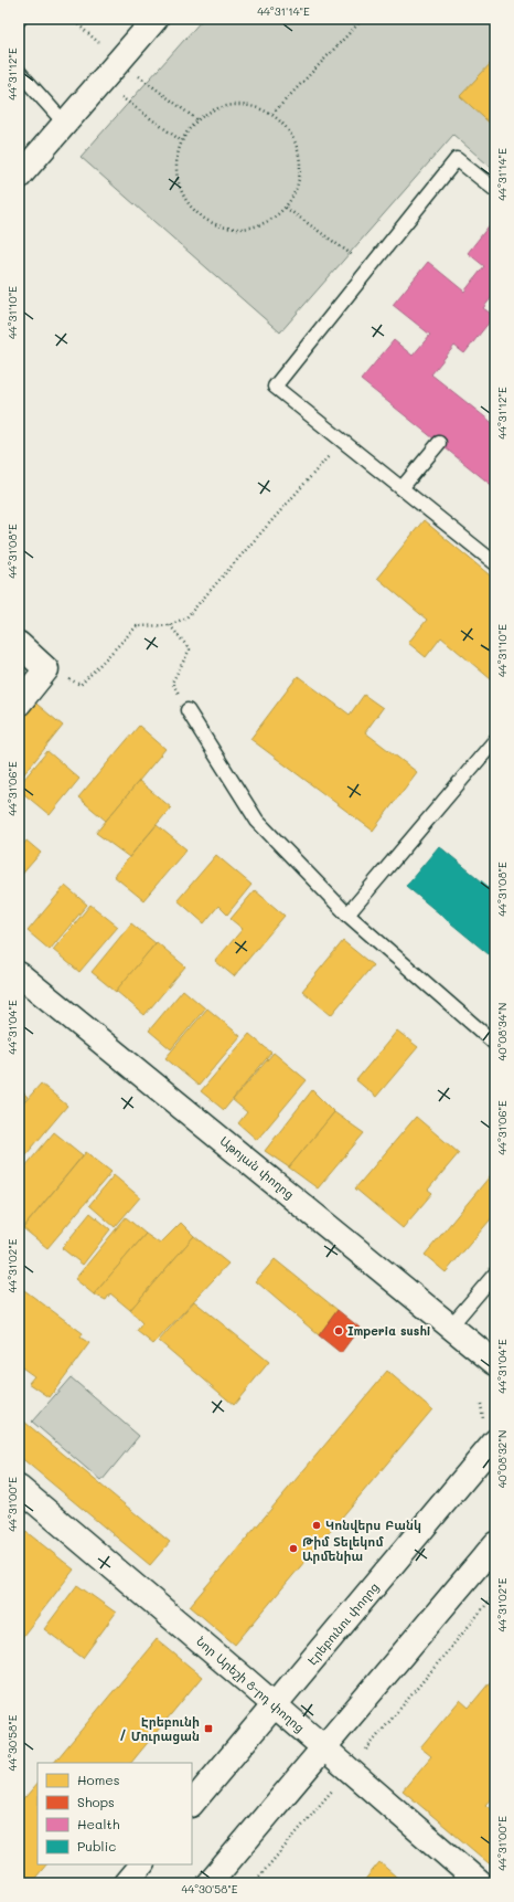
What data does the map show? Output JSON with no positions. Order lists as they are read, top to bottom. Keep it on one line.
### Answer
{"streets":{"main road":["Աթոյան փողոց","Էրեբունու փողոց","Նոր Արեշի 8-րդ փողոց"]},"crossings":[["Էրեբունու փողոց","Նոր Արեշի 8-րդ փողոց"]],"places":{"other":["Imperia sushi","Կոնվերս Բանկ","Թիմ Տելեկոմ Արմենիա"],"transit":["Էրեբունի / Մուրացան"]},"legend":["Homes","Shops","Health","Public"],"coordinates":["44°31'14\"E","44°31'12\"E","44°31'10\"E","44°31'08\"E","44°31'06\"E","44°31'04\"E","40°08'34\"N","44°31'02\"E","40°08'32\"N","44°31'00\"E","44°30'58\"E"]}
